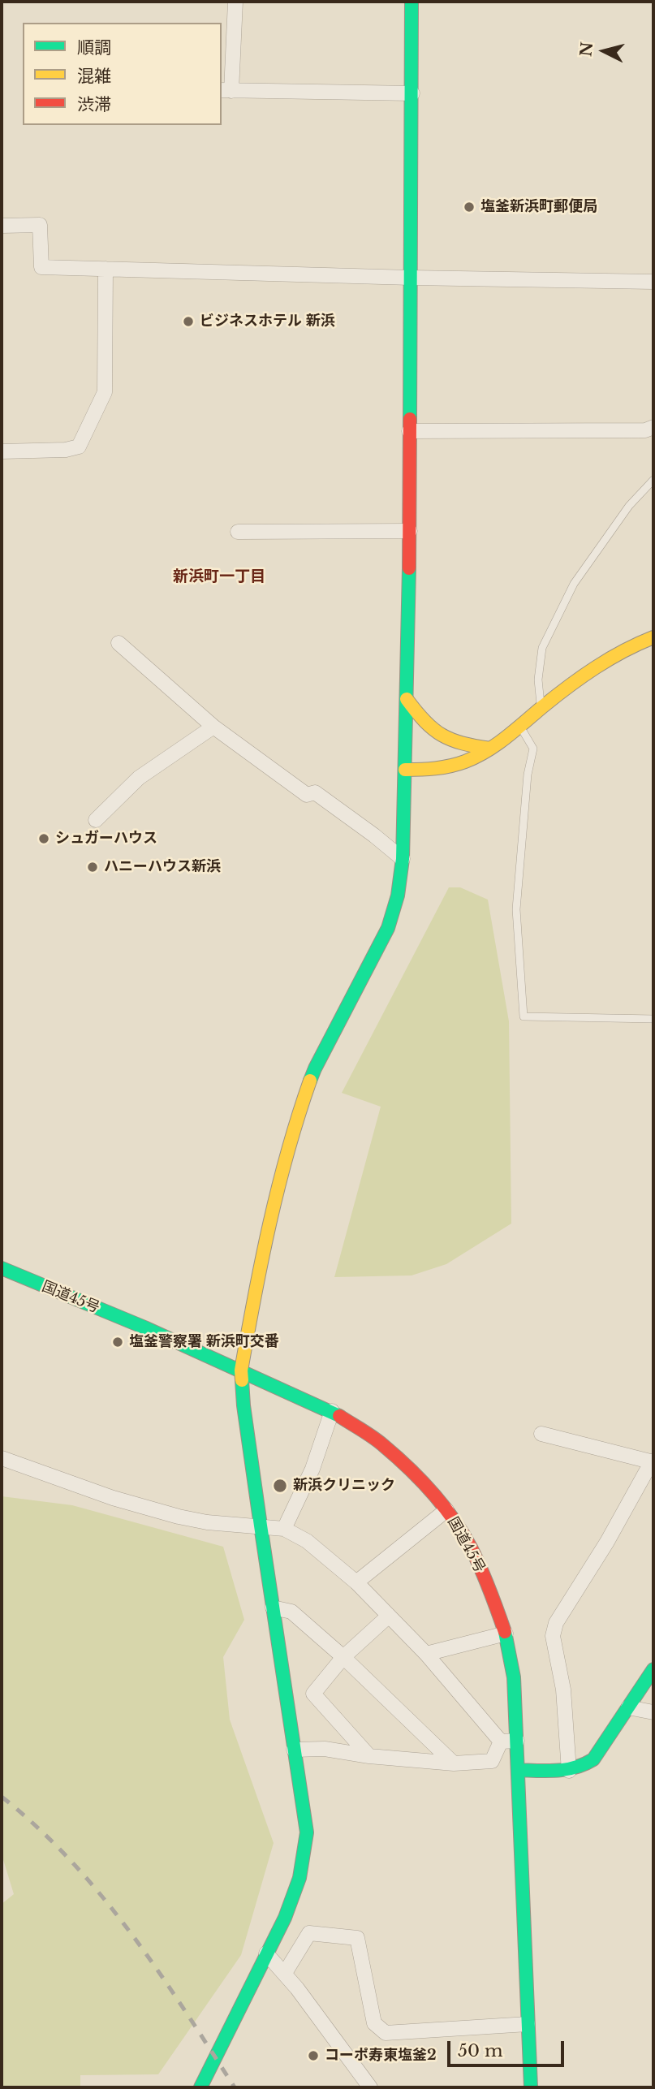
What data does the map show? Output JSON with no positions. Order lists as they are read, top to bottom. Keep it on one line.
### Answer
{"streets":{"main road":["国道45号"]},"districts":["新浜町一丁目"],"places":["塩釜新浜町郵便局","ビジネスホテル 新浜","シュガーハウス","ハニーハウス新浜","塩釜警察署 新浜町交番","新浜クリニック","コーポ寿東塩釜2"],"legend":["順調","混雑","渋滞"],"scale_bar":"50 m","north":"left"}
